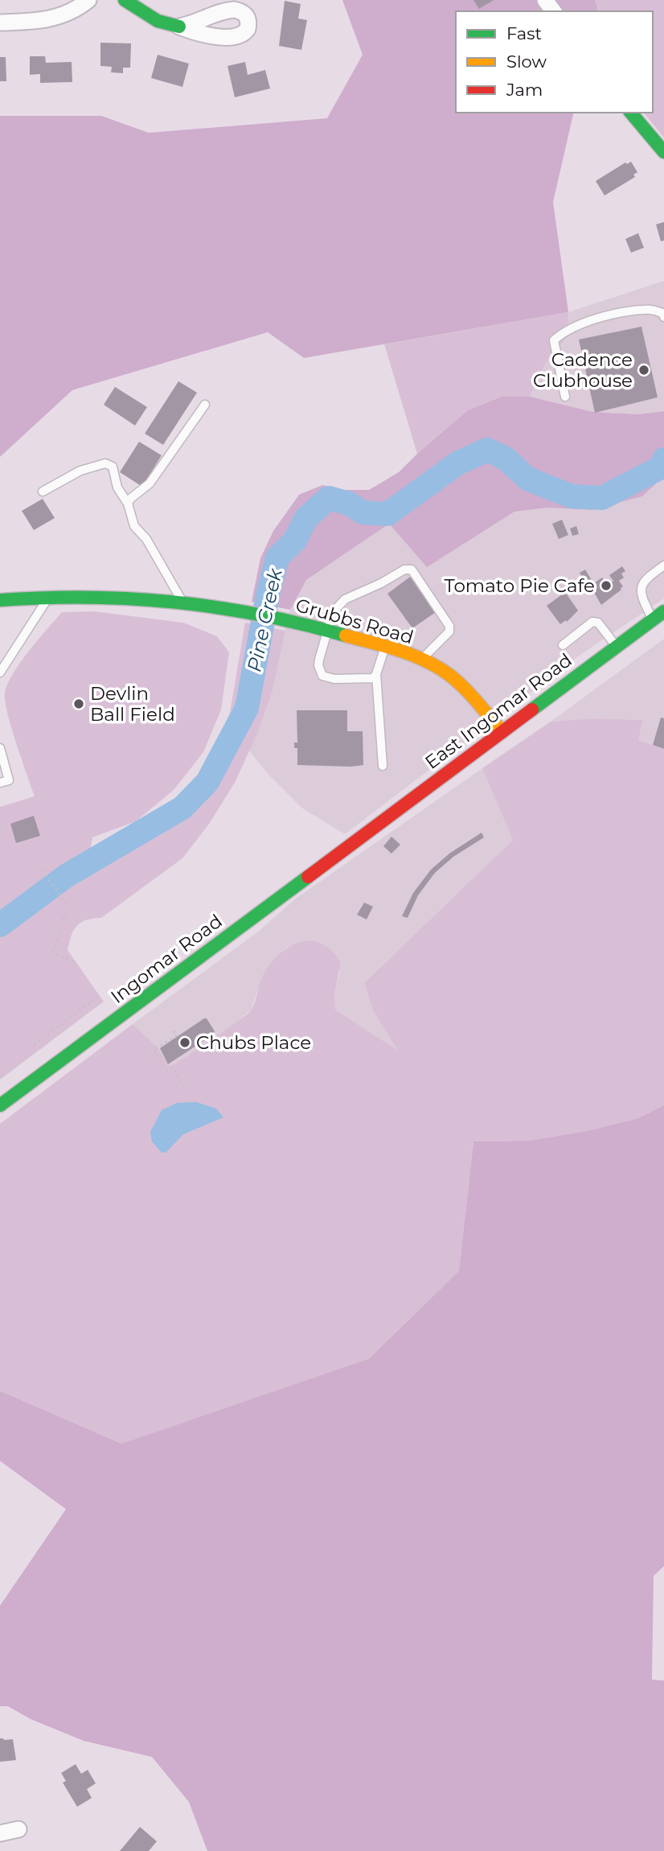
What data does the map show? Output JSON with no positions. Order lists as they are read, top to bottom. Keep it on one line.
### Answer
{"streets":{"main road":["Grubbs Road","East Ingomar Road","Ingomar Road"]},"crossings":[["Grubbs Road","East Ingomar Road"],["East Ingomar Road","Ingomar Road"]],"water":["Pine Creek"],"places":["Cadence Clubhouse","Tomato Pie Cafe","Devlin Ball Field","Chubs Place"],"legend":["Fast","Slow","Jam"]}
